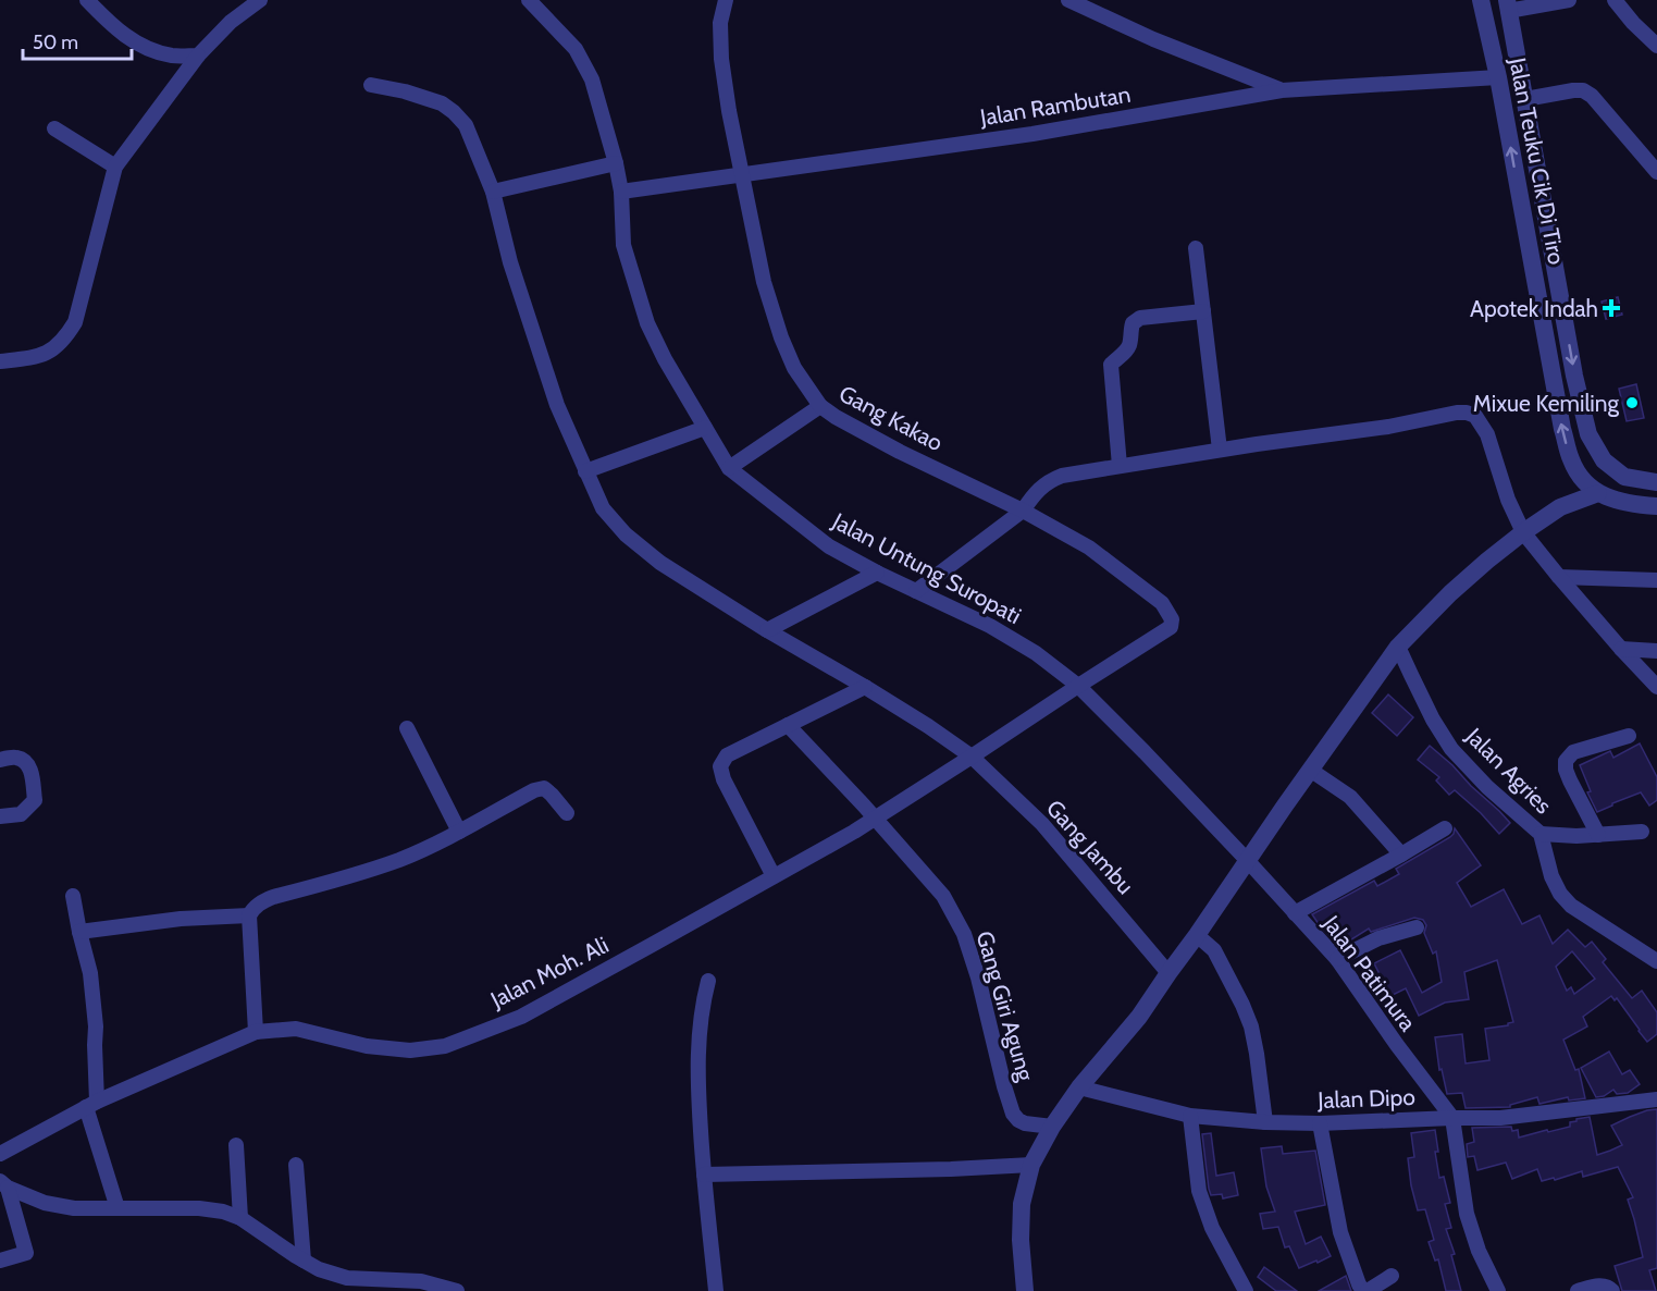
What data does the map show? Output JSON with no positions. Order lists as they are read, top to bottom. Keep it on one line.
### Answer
{"streets":{"street":["Jalan Rambutan","Jalan Teuku Cik Di Tiro","Gang Kakao","Jalan Untung Suropati","Jalan Agries","Gang Jambu","Jalan Moh. Ali","Jalan Patimura","Gang Giri Agung","Jalan Dipo"]},"crossings":[["Jalan Rambutan","Jalan Teuku Cik Di Tiro"],["Jalan Rambutan","Gang Kakao"],["Jalan Rambutan","Jalan Untung Suropati"],["Gang Kakao","Jalan Untung Suropati"],["Gang Kakao","Jalan Moh. Ali"],["Jalan Untung Suropati","Jalan Moh. Ali"],["Jalan Untung Suropati","Jalan Patimura"],["Gang Jambu","Jalan Moh. Ali"],["Jalan Moh. Ali","Gang Giri Agung"],["Jalan Patimura","Jalan Dipo"]],"places":{"health":["Apotek Indah"],"other":["Mixue Kemiling"]},"scale_bar":"50 m"}
